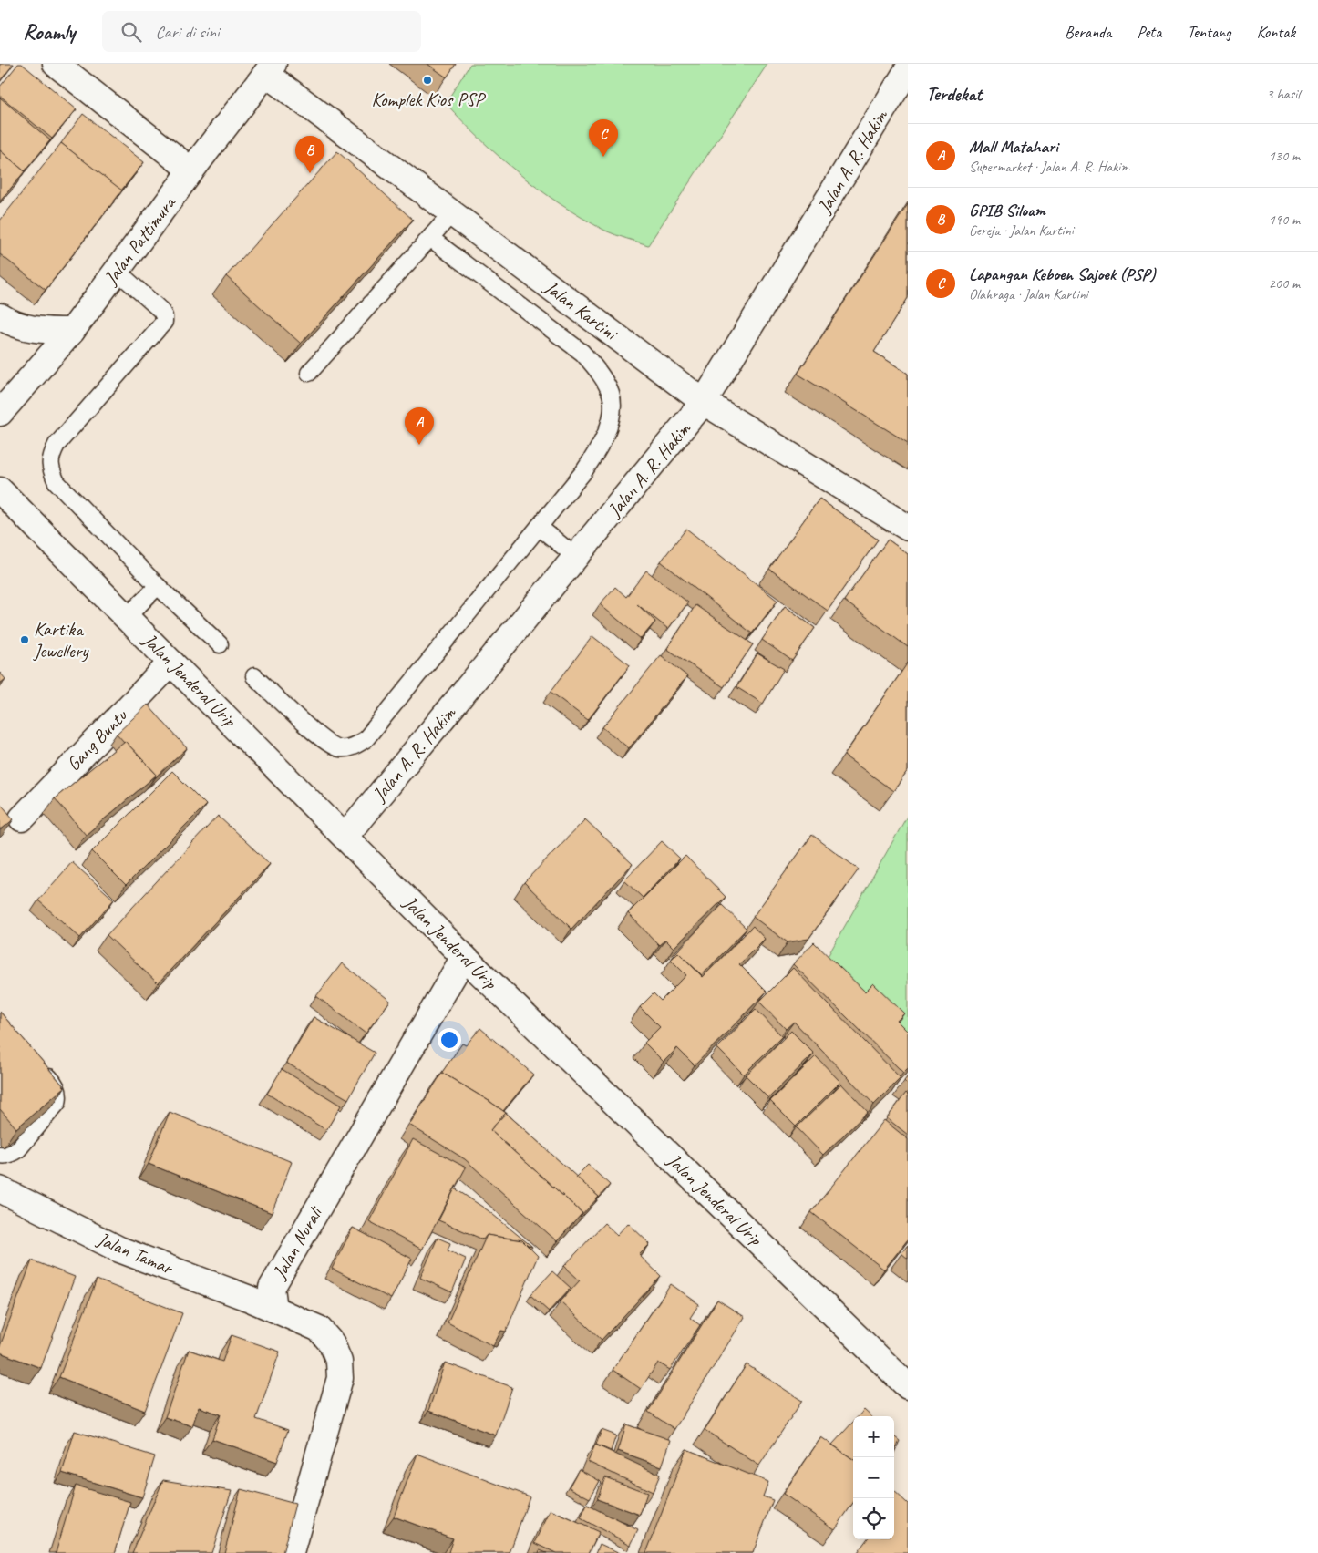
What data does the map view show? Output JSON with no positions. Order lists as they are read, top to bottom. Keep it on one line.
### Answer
{"streets":{"street":["Jalan A. R. Hakim","Jalan Pattimura","Jalan Kartini","Jalan Jenderal Urip","Gang Buntu","Jalan Nurali","Jalan Tamar"]},"crossings":[["Jalan A. R. Hakim","Jalan Kartini"],["Jalan A. R. Hakim","Jalan Jenderal Urip"],["Jalan Pattimura","Jalan Kartini"],["Jalan Jenderal Urip","Gang Buntu"],["Jalan Jenderal Urip","Jalan Nurali"],["Jalan Nurali","Jalan Tamar"]],"places":["Komplek Kios PSP","Kartika Jewellery"],"page":{"header":"Roamly","search":"Cari di sini","nav":["Beranda","Peta","Tentang","Kontak"],"heading":["Terdekat","3 hasil"],"pins":["C","B","A"],"list":[{"mark":"A","name":"Mall Matahari","note":"Supermarket · Jalan A. R. Hakim","value":"130 m"},{"mark":"B","name":"GPIB Siloam","note":"Gereja · Jalan Kartini","value":"190 m"},{"mark":"C","name":"Lapangan Keboen Sajoek (PSP)","note":"Olahraga · Jalan Kartini","value":"200 m"}],"map_buttons":["+","−"]}}
